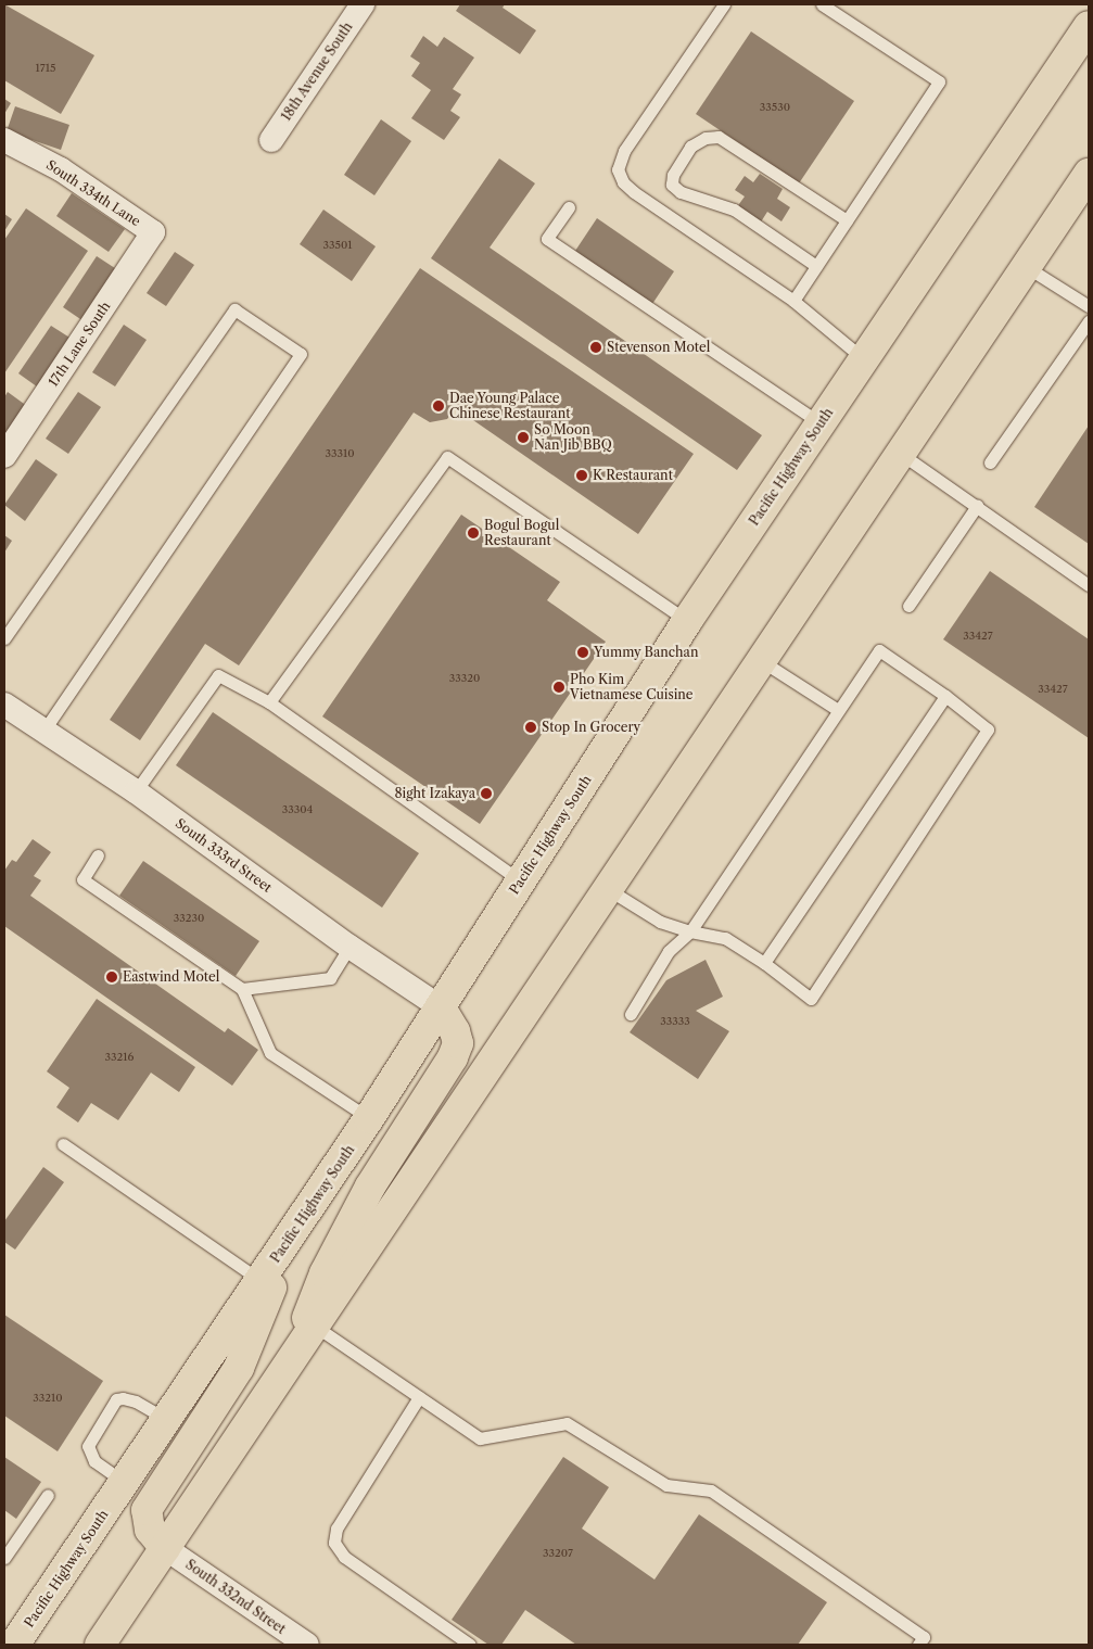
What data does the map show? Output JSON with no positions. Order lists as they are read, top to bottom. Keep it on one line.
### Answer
{"streets":{"main road":["Pacific Highway South"],"street":["18th Avenue South","South 334th Lane","17th Lane South","South 333rd Street","South 332nd Street"]},"crossings":[["South 334th Lane","17th Lane South"],["Pacific Highway South","South 333rd Street"]],"places":["Stevenson Motel","Dae Young Palace Chinese Restaurant","So Moon Nan Jib BBQ","K Restaurant","Bogul Bogul Restaurant","Yummy Banchan","Pho Kim Vietnamese Cuisine","Stop In Grocery","8ight Izakaya","Eastwind Motel"],"house_numbers":["1715","33530","33501","33310","33427","33320","33427","33304","33230","33333","33216","33210","33207"]}
